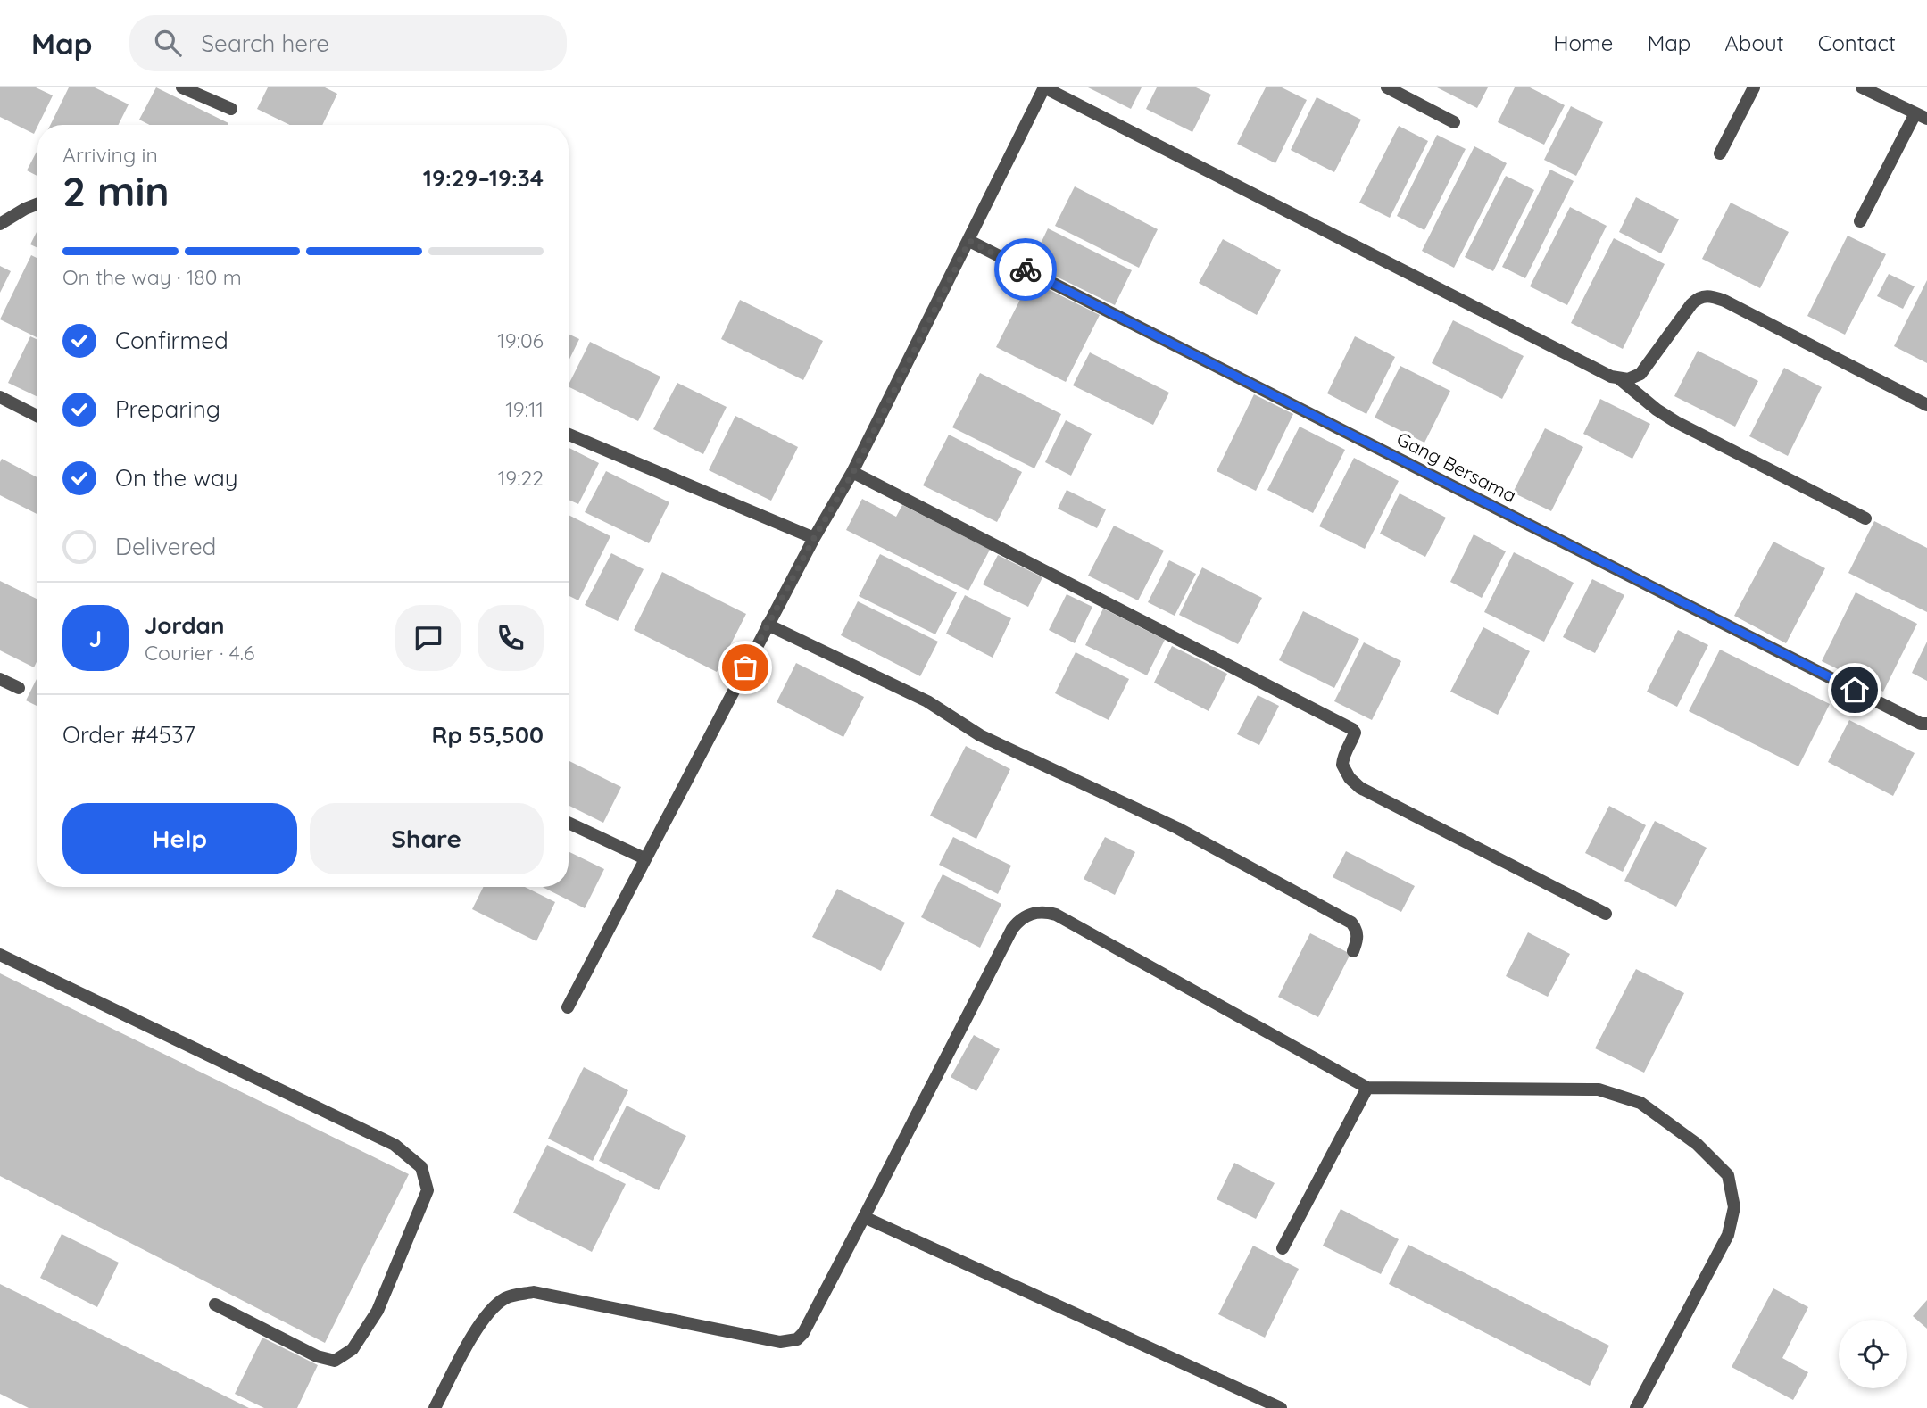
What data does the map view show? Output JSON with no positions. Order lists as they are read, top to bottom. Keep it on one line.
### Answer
{"streets":{"street":["Gang Bersama"]},"page":{"header":"Map","search":"Search here","nav":["Home","Map","About","Contact"],"heading":["2 min","Arriving in","19:29–19:34"],"panel":["Jordan","Courier · 4.6","Order #4537","Rp 55,500"],"bar":"On the way · 180 m","list":[["Confirmed","19:06"],["Preparing","19:11"],["On the way","19:22"],"Delivered"],"round":"J","buttons":["Help","Share"]}}
